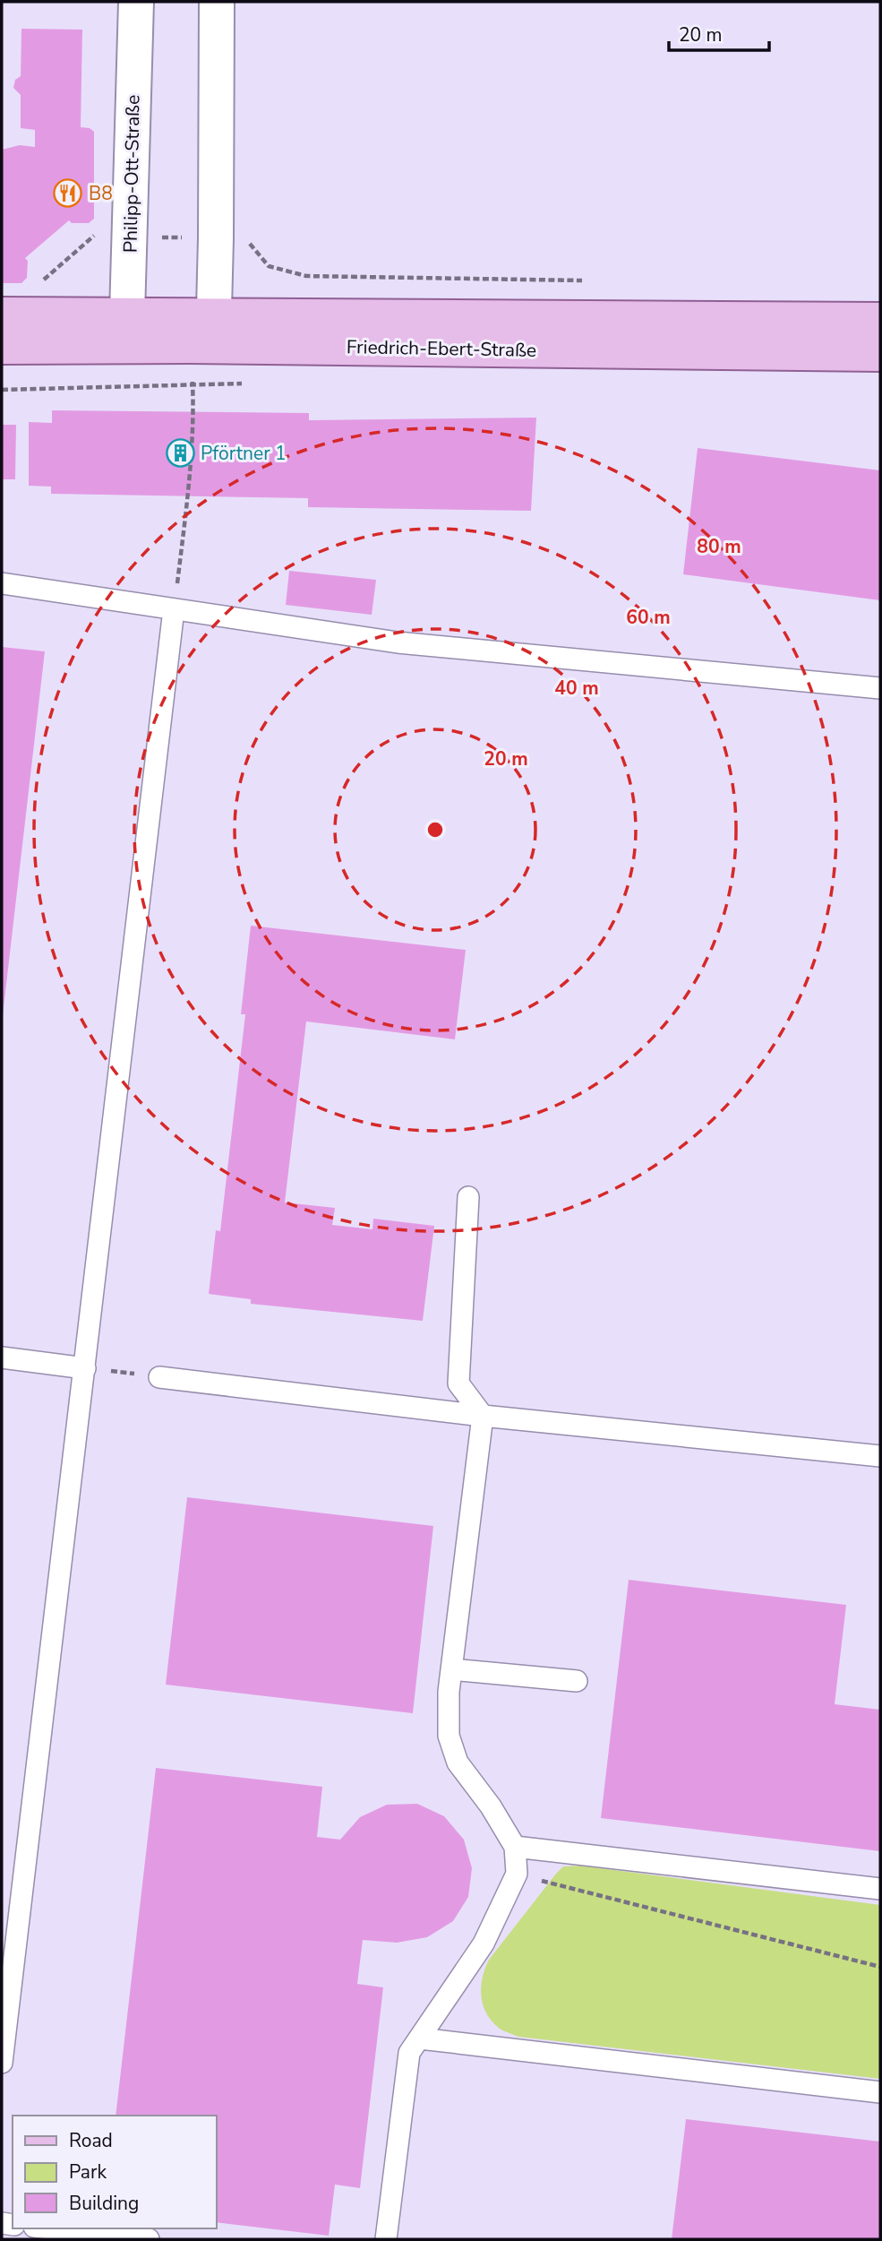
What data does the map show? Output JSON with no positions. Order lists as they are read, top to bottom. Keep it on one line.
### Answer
{"streets":{"main road":["Friedrich-Ebert-Straße"],"street":["Philipp-Ott-Straße"]},"crossings":[["Philipp-Ott-Straße","Friedrich-Ebert-Straße"]],"places":{"restaurant":["B8"],"building":["Pförtner 1"]},"legend":["Road","Park","Building"],"scale_bar":"20 m","rings":["80 m","60 m","40 m","20 m"]}
